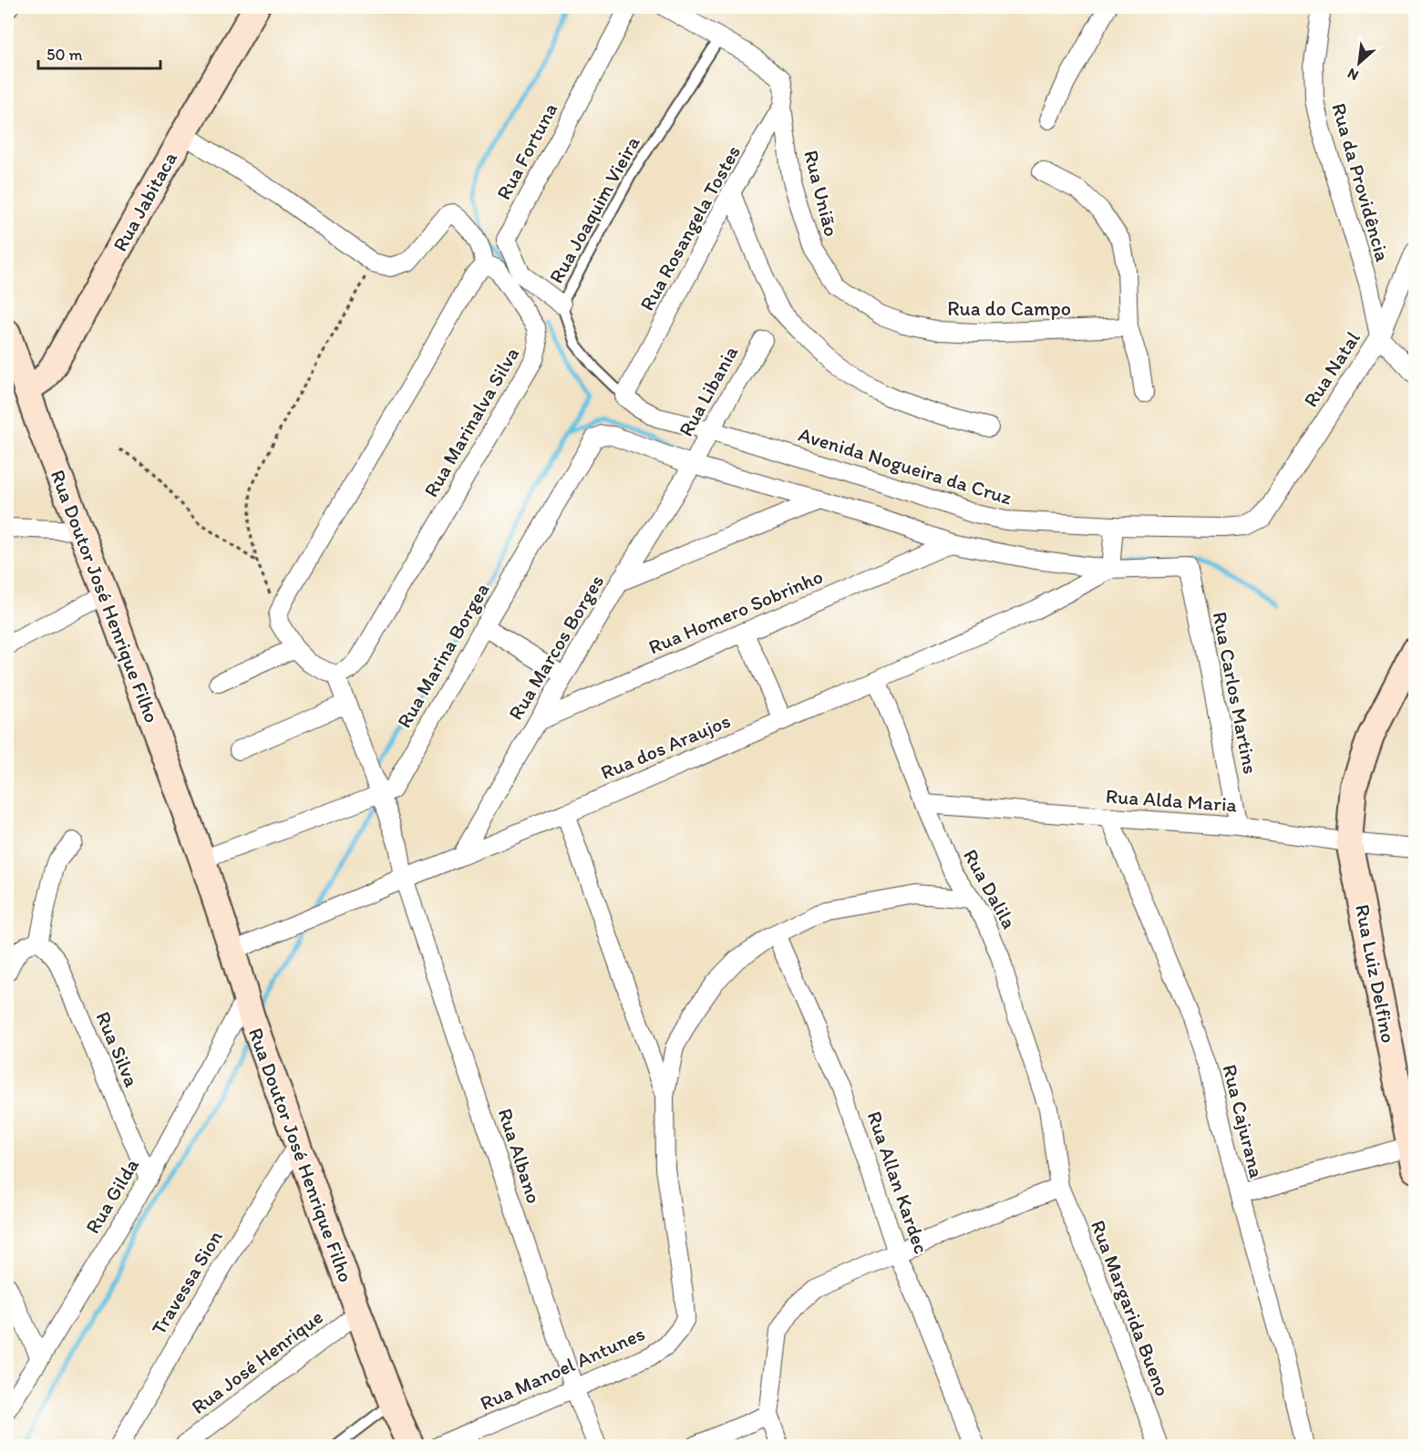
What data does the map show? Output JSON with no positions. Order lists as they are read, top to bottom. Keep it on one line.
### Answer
{"streets":{"street":["Rua Fortuna","Rua da Providência","Rua União","Rua Jabitaca","Rua Rosangela Tostes","Rua do Campo","Rua Natal","Rua Libania","Rua Marinalva Silva","Avenida Nogueira da Cruz","Rua Doutor José Henrique Filho","Rua Homero Sobrinho","Rua Marcos Borges","Rua Marina Borgea","Rua Carlos Martins","Rua dos Araujos","Rua Alda Maria","Rua Dalila","Rua Luiz Delfino","Rua Silva","Rua Cajurana","Rua Albano","Rua Allan Kardec","Rua Gilda","Travessa Sion","Rua Margarida Bueno","Rua José Henrique","Rua Manoel Antunes"],"lane":["Rua Joaquim Vieira"]},"crossings":[["Rua Fortuna","Rua Joaquim Vieira"],["Rua da Providência","Rua Natal"],["Rua União","Rua Rosangela Tostes"],["Rua União","Rua do Campo"],["Rua Jabitaca","Rua Doutor José Henrique Filho"],["Rua Joaquim Vieira","Rua Rosangela Tostes"],["Rua Joaquim Vieira","Avenida Nogueira da Cruz"],["Rua Rosangela Tostes","Avenida Nogueira da Cruz"],["Rua Natal","Avenida Nogueira da Cruz"],["Rua Libania","Avenida Nogueira da Cruz"],["Rua Libania","Rua Marcos Borges"],["Rua Libania","Rua Marina Borgea"],["Rua Doutor José Henrique Filho","Rua dos Araujos"],["Rua Doutor José Henrique Filho","Rua Gilda"],["Rua Doutor José Henrique Filho","Travessa Sion"],["Rua Doutor José Henrique Filho","Rua José Henrique"],["Rua Homero Sobrinho","Rua Marcos Borges"],["Rua Marcos Borges","Rua Marina Borgea"],["Rua Marcos Borges","Rua dos Araujos"],["Rua Carlos Martins","Rua dos Araujos"],["Rua Carlos Martins","Rua Alda Maria"],["Rua dos Araujos","Rua Dalila"],["Rua dos Araujos","Rua Albano"],["Rua Alda Maria","Rua Dalila"],["Rua Alda Maria","Rua Luiz Delfino"],["Rua Alda Maria","Rua Cajurana"],["Rua Dalila","Rua Margarida Bueno"],["Rua Dalila","Rua Manoel Antunes"],["Rua Silva","Rua Gilda"],["Rua Albano","Rua Manoel Antunes"],["Rua Allan Kardec","Rua Manoel Antunes"]],"scale_bar":"50 m","north":"bottom left"}
